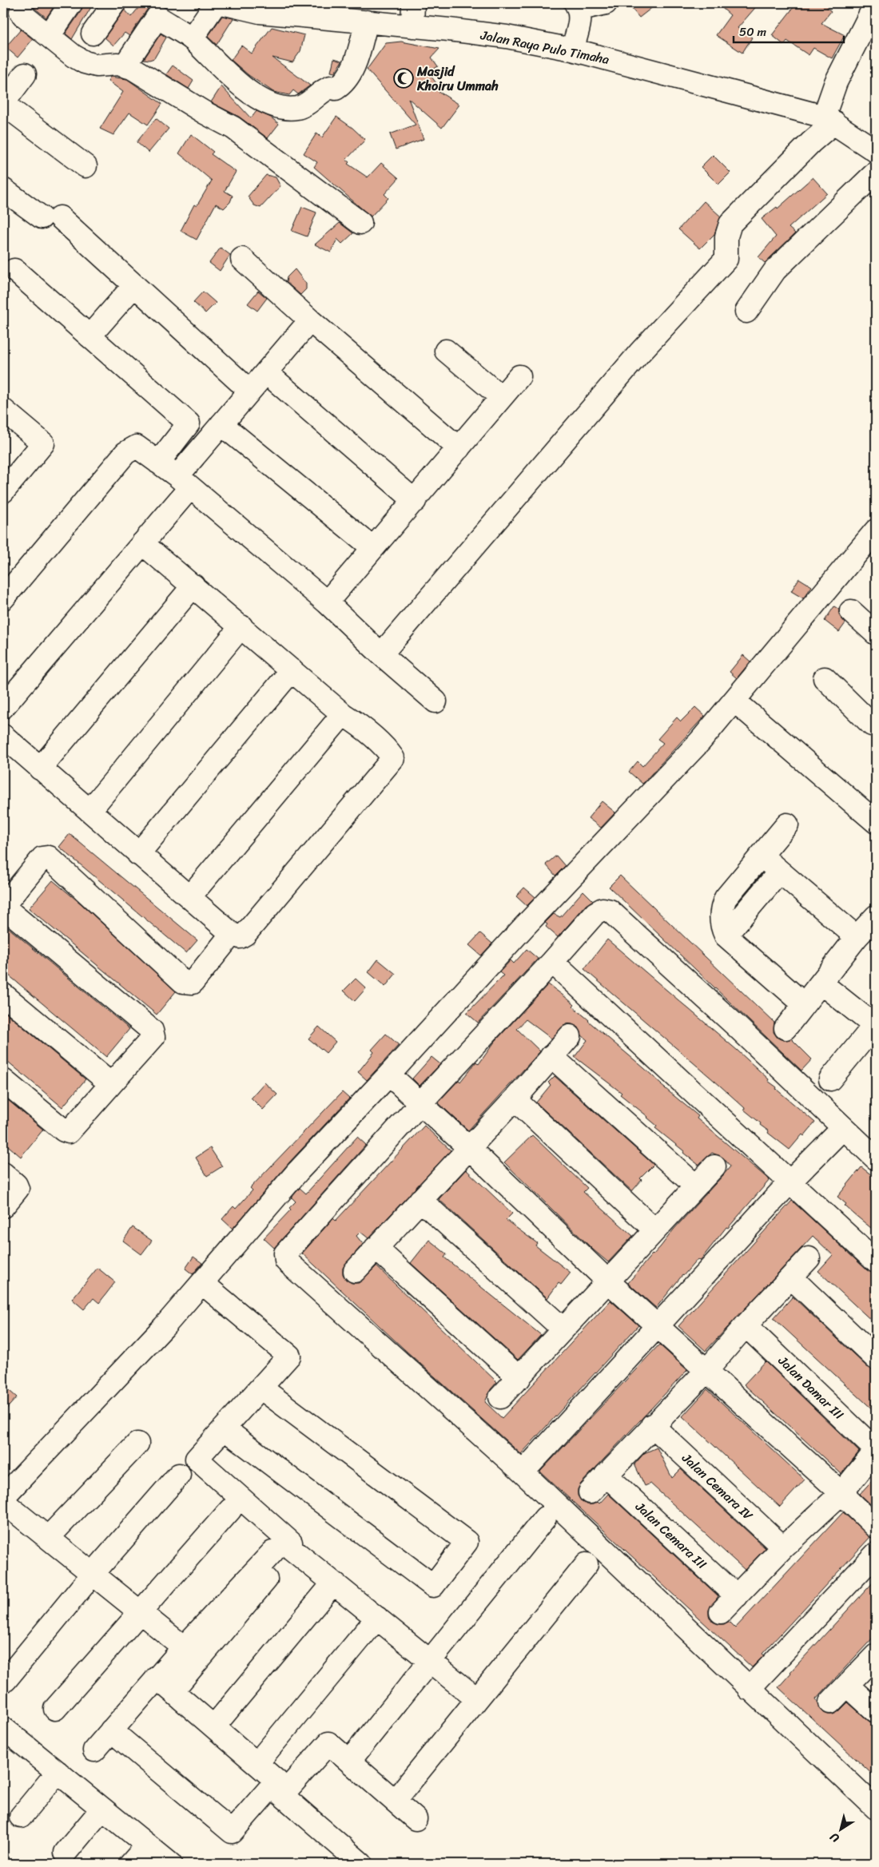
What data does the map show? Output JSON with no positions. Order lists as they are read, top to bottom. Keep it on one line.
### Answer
{"streets":{"street":["Jalan Raya Pulo Timaha","Jalan Damar III","Jalan Cemara IV","Jalan Cemara III"]},"places":{"mosque":["Masjid Khoiru Ummah"]},"scale_bar":"50 m","north":"bottom left"}
